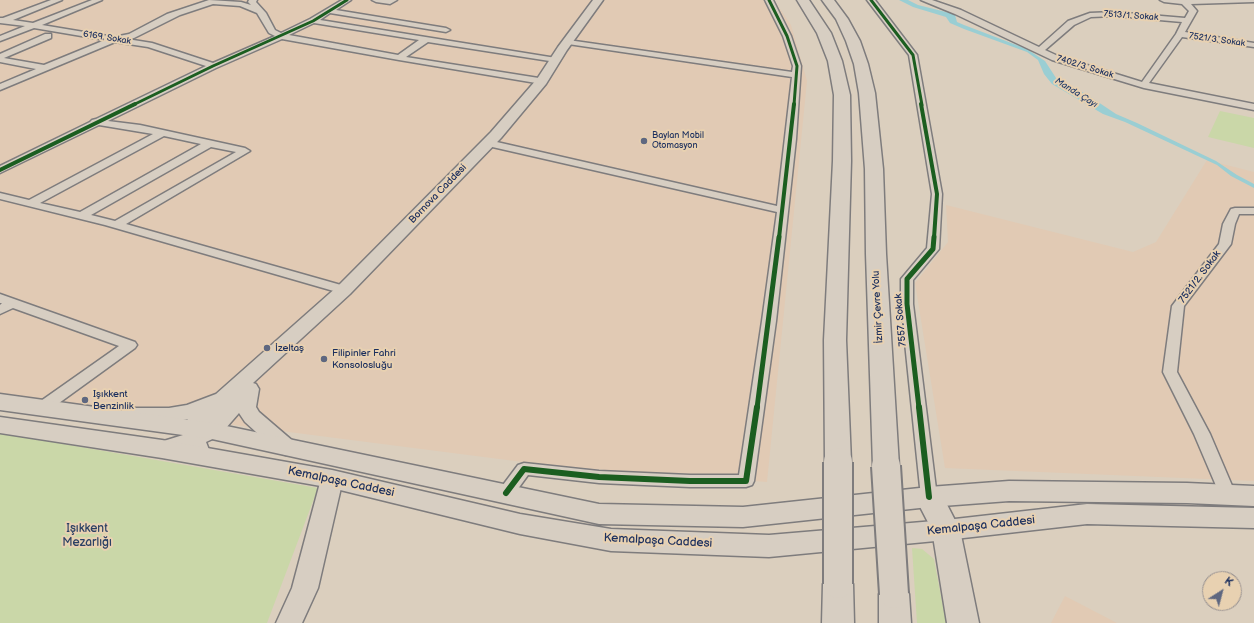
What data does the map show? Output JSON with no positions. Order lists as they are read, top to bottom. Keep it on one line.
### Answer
{"streets":{"highway":["İzmir Çevre Yolu"],"main road":["Bornova Caddesi","Kemalpaşa Caddesi"],"street":["7513/1. Sokak","6169. Sokak","7521/3. Sokak","7402/3. Sokak","7521/2. Sokak","7557. Sokak"]},"crossings":[["7513/1. Sokak","7402/3. Sokak"],["Bornova Caddesi","Kemalpaşa Caddesi"],["7521/2. Sokak","Kemalpaşa Caddesi"],["7557. Sokak","Kemalpaşa Caddesi"]],"water":["Manda Çayı"],"parks":["Işıkkent Mezarlığı"],"places":["Baylan Mobil Otomasyon","İzeltaş","Filipinler Fahri Konsolosluğu","Işıkkent Benzinlik"],"north":"top right"}
